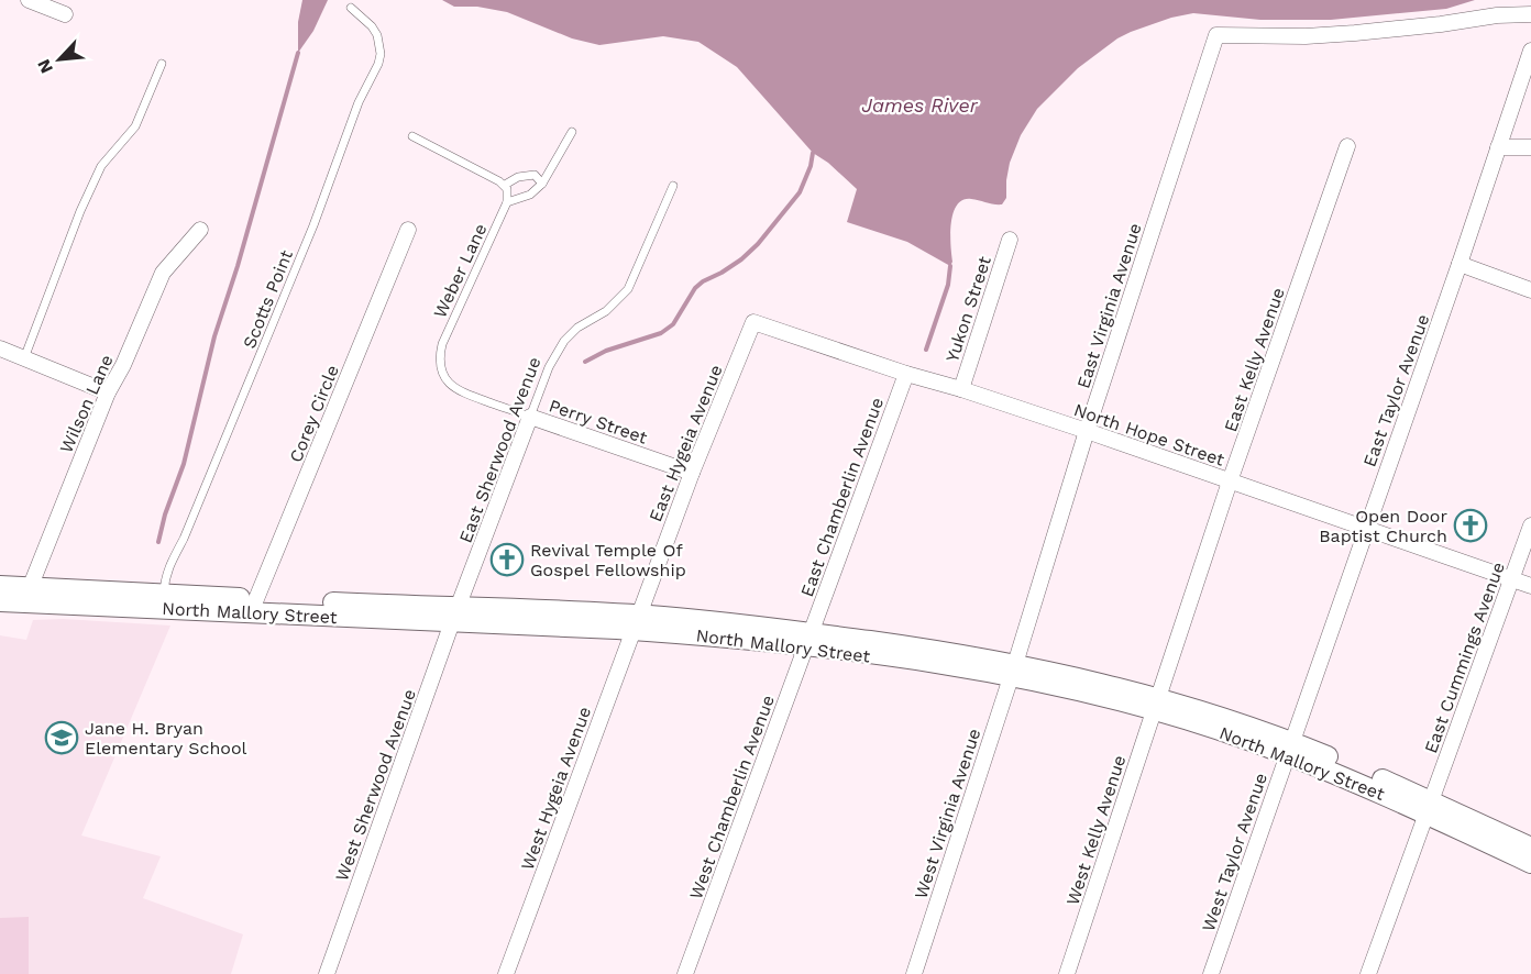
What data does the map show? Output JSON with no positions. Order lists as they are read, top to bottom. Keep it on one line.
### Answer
{"streets":{"main road":["North Mallory Street"],"street":["East Virginia Avenue","Yukon Street","East Kelly Avenue","East Taylor Avenue","Wilson Lane","Corey Circle","Perry Street","North Hope Street","East Hygeia Avenue","East Sherwood Avenue","East Chamberlin Avenue","East Cummings Avenue","West Sherwood Avenue","West Hygeia Avenue","West Chamberlin Avenue","West Virginia Avenue","West Kelly Avenue","West Taylor Avenue"],"lane":["Weber Lane","Scotts Point"]},"crossings":[["Weber Lane","Perry Street"],["Weber Lane","East Sherwood Avenue"],["Scotts Point","North Mallory Street"],["East Virginia Avenue","North Hope Street"],["East Virginia Avenue","North Mallory Street"],["East Virginia Avenue","West Virginia Avenue"],["Yukon Street","North Hope Street"],["East Kelly Avenue","North Hope Street"],["East Kelly Avenue","North Mallory Street"],["East Kelly Avenue","West Kelly Avenue"],["East Taylor Avenue","North Hope Street"],["East Taylor Avenue","North Mallory Street"],["East Taylor Avenue","West Taylor Avenue"],["Wilson Lane","North Mallory Street"],["Corey Circle","North Mallory Street"],["Perry Street","East Hygeia Avenue"],["Perry Street","East Sherwood Avenue"],["North Hope Street","East Hygeia Avenue"],["North Hope Street","East Chamberlin Avenue"],["North Hope Street","East Cummings Avenue"],["East Hygeia Avenue","North Mallory Street"],["East Hygeia Avenue","West Hygeia Avenue"],["East Sherwood Avenue","North Mallory Street"],["East Sherwood Avenue","West Sherwood Avenue"],["East Chamberlin Avenue","North Mallory Street"],["East Chamberlin Avenue","West Chamberlin Avenue"],["North Mallory Street","East Cummings Avenue"],["North Mallory Street","West Sherwood Avenue"],["North Mallory Street","West Hygeia Avenue"],["North Mallory Street","West Chamberlin Avenue"],["North Mallory Street","West Virginia Avenue"],["North Mallory Street","West Kelly Avenue"],["North Mallory Street","West Taylor Avenue"]],"water":["James River"],"places":{"church":["Open Door Baptist Church","Revival Temple Of Gospel Fellowship"],"school or university":["Jane H. Bryan Elementary School"]},"north":"bottom left"}
